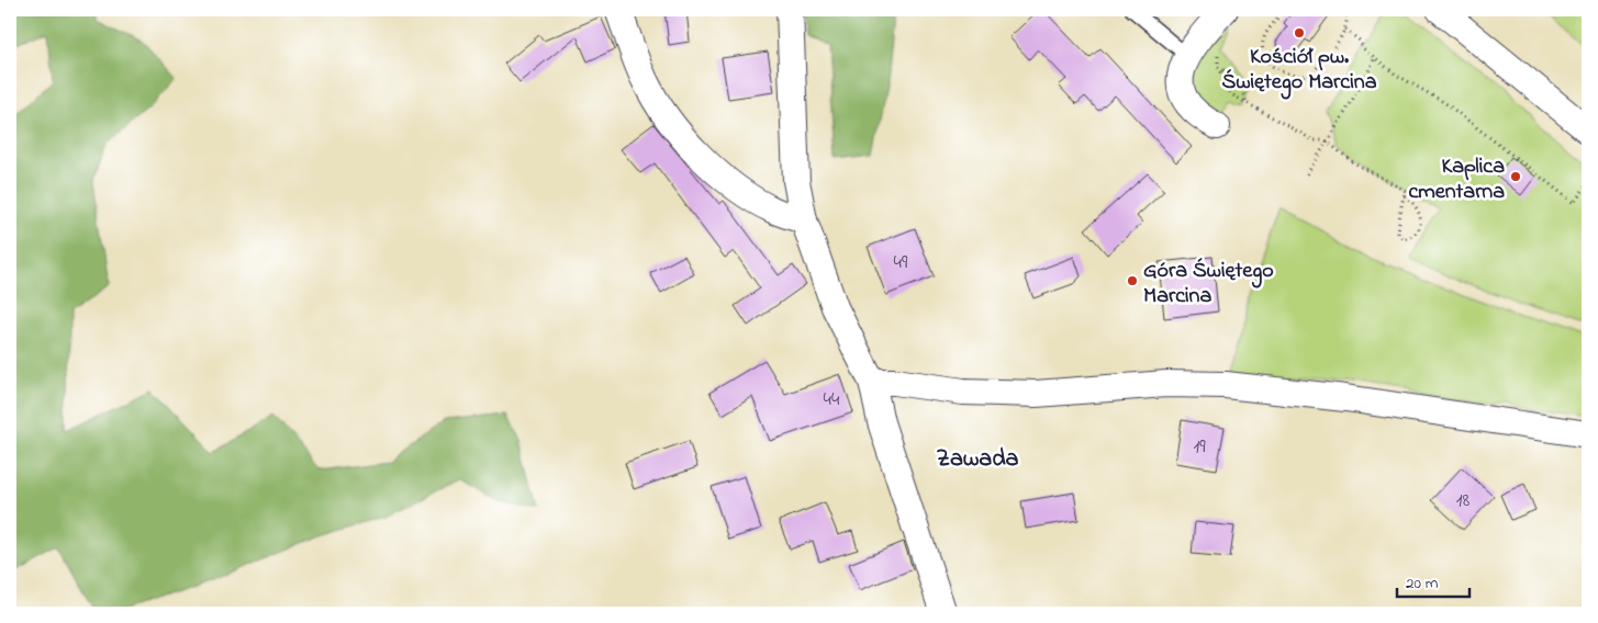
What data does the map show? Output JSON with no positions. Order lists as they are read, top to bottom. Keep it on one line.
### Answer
{"districts":["Zawada"],"places":["Kościół pw. Świętego Marcina","Kaplica cmentarna","Góra Świętego Marcina"],"house_numbers":["49","44","19","18"],"scale_bar":"20 m"}
